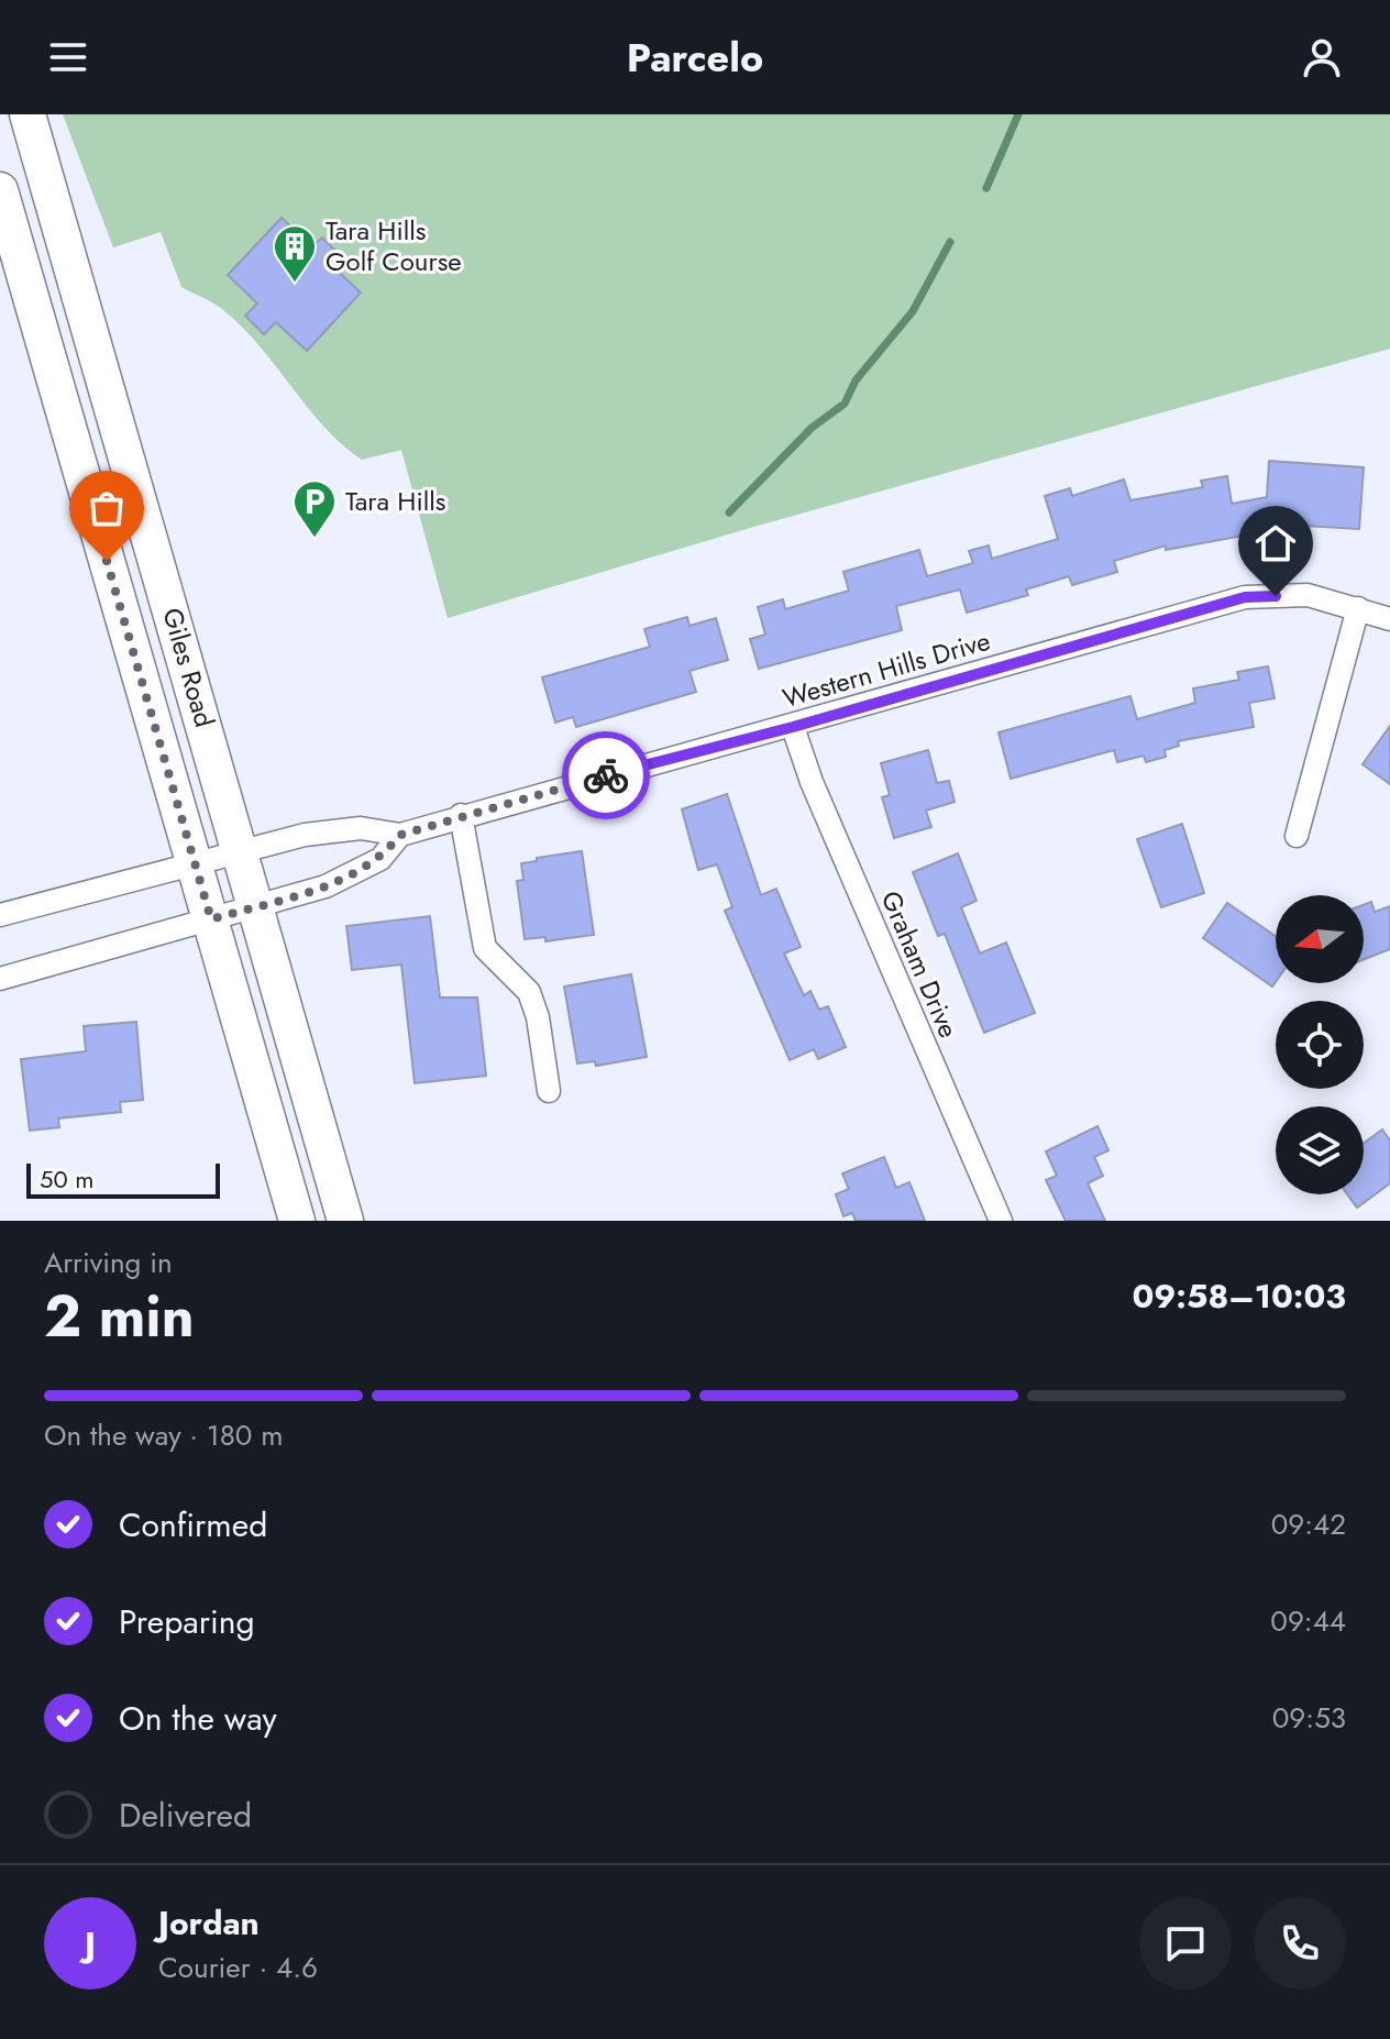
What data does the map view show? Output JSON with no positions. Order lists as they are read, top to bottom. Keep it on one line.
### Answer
{"streets":{"main road":["Giles Road"],"street":["Western Hills Drive","Graham Drive"]},"crossings":[["Giles Road","Western Hills Drive"],["Western Hills Drive","Graham Drive"]],"places":{"building":["Tara Hills Golf Course"],"parking":["Tara Hills"]},"scale_bar":"50 m","north":"left","page":{"header":"Parcelo","scale":"50 m","heading":["2 min","Arriving in","09:58–10:03"],"panel":["Jordan","Courier · 4.6"],"bar":"On the way · 180 m","list":[["Confirmed","09:42"],["Preparing","09:44"],["On the way","09:53"],"Delivered"],"round":"J"}}
